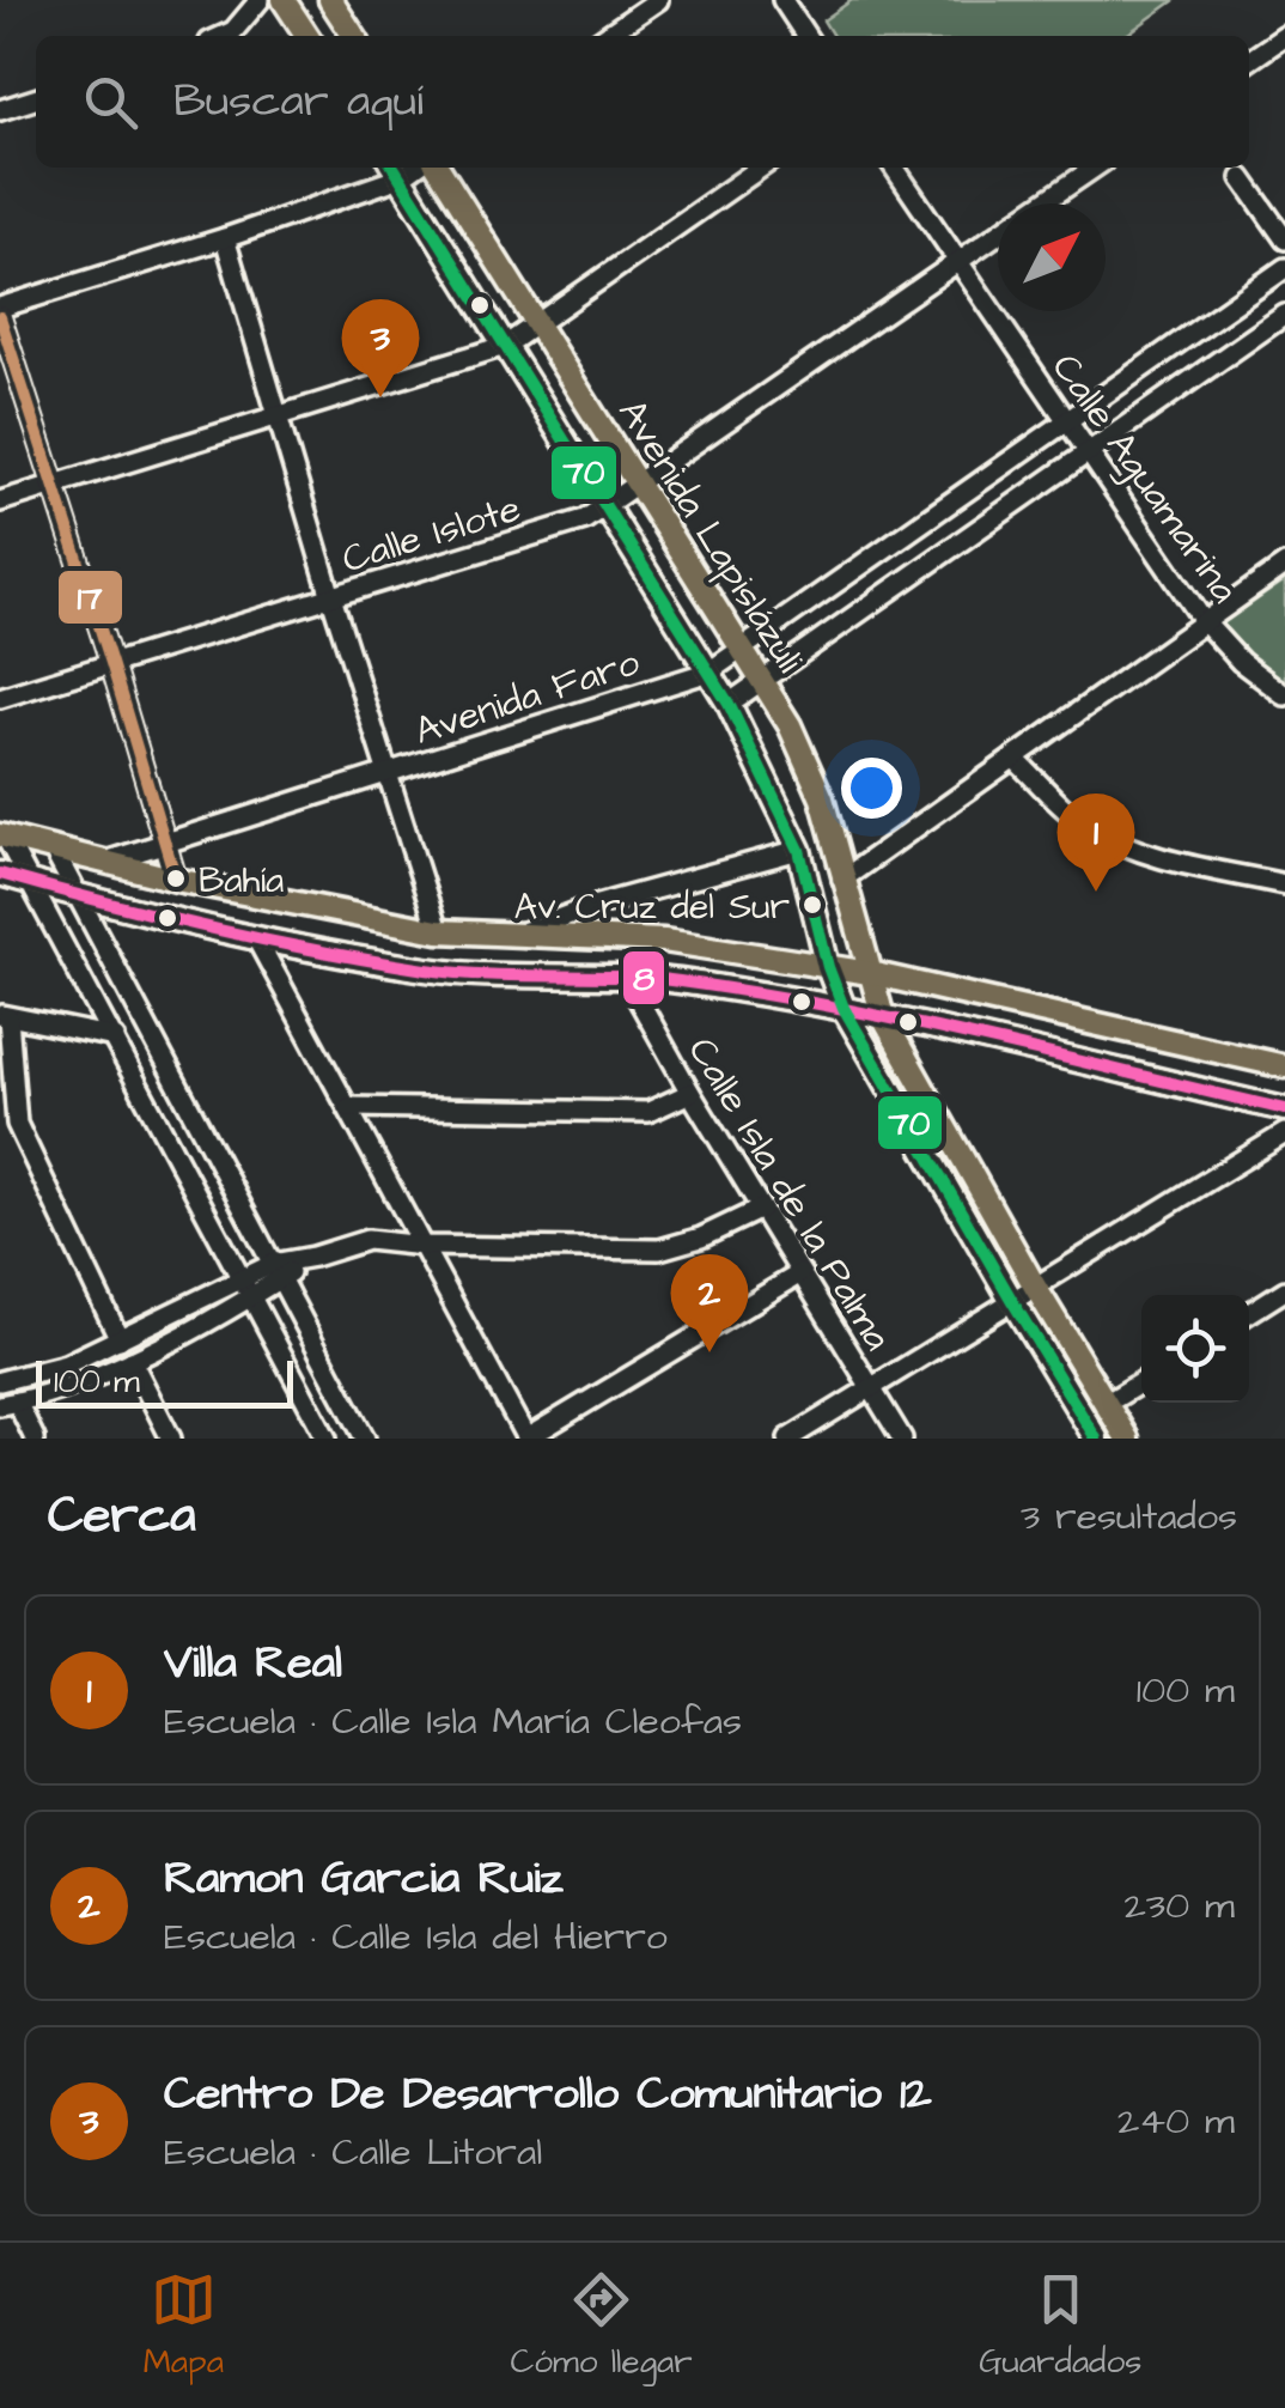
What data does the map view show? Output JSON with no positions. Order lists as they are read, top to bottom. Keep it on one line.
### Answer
{"streets":{"main road":["Avenida Lapislázuli"],"street":["Calle Aguamarina","Calle Islote","Avenida Faro","Calle Isla de la Palma"]},"crossings":[["Calle Aguamarina","Calle Islote"],["Calle Aguamarina","Avenida Faro"],["Calle Islote","Avenida Lapislázuli"],["Avenida Lapislázuli","Avenida Faro"]],"places":["Bahía","Av. Cruz del Sur"],"lines":["transit line 70","transit line 17","transit line 8"],"scale_bar":"100 m","north":"top right","page":{"search":"Buscar aquí","pins":["3","1","2"],"scale":"100 m","heading":["Cerca","3 resultados"],"list":[{"mark":"1","name":"Villa Real","note":"Escuela · Calle Isla María Cleofas","value":"100 m"},{"mark":"2","name":"Ramon Garcia Ruiz","note":"Escuela · Calle Isla del Hierro","value":"230 m"},{"mark":"3","name":"Centro De Desarrollo Comunitario 12","note":"Escuela · Calle Litoral","value":"240 m"}],"nav":["Mapa","Cómo llegar","Guardados"]}}
